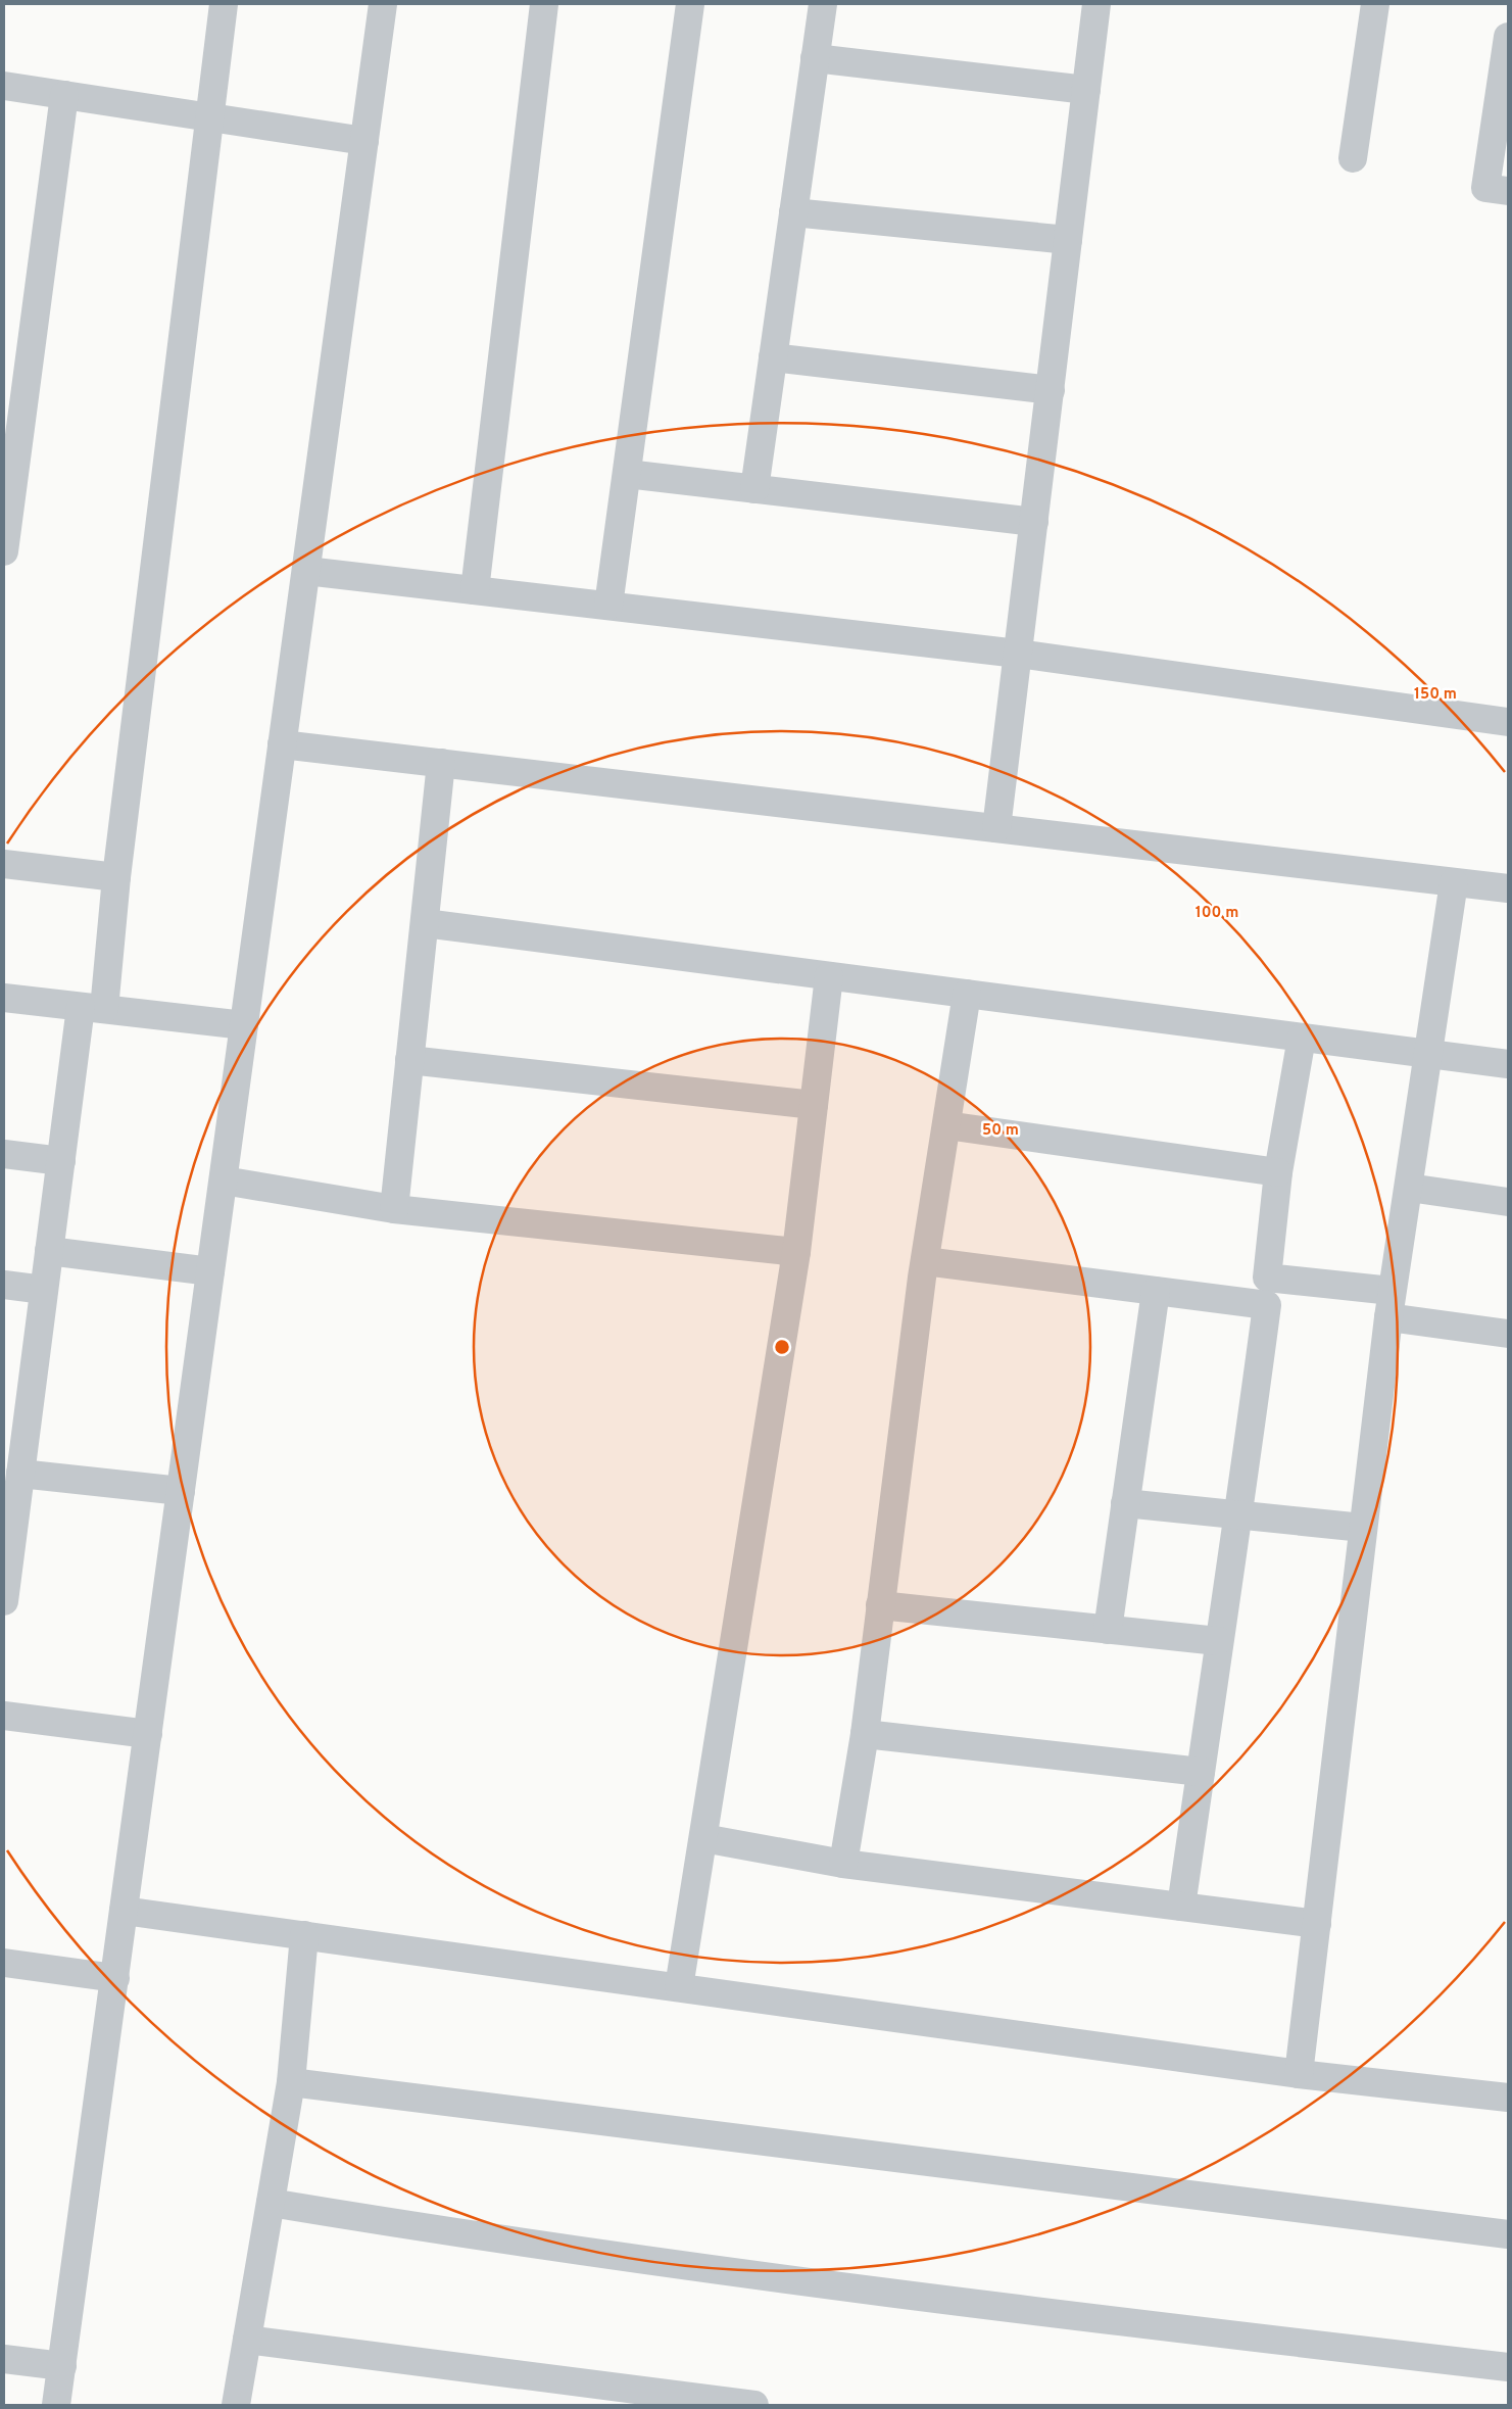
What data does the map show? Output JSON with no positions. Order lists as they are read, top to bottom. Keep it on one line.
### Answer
{"rings":["150 m","100 m","50 m"]}
